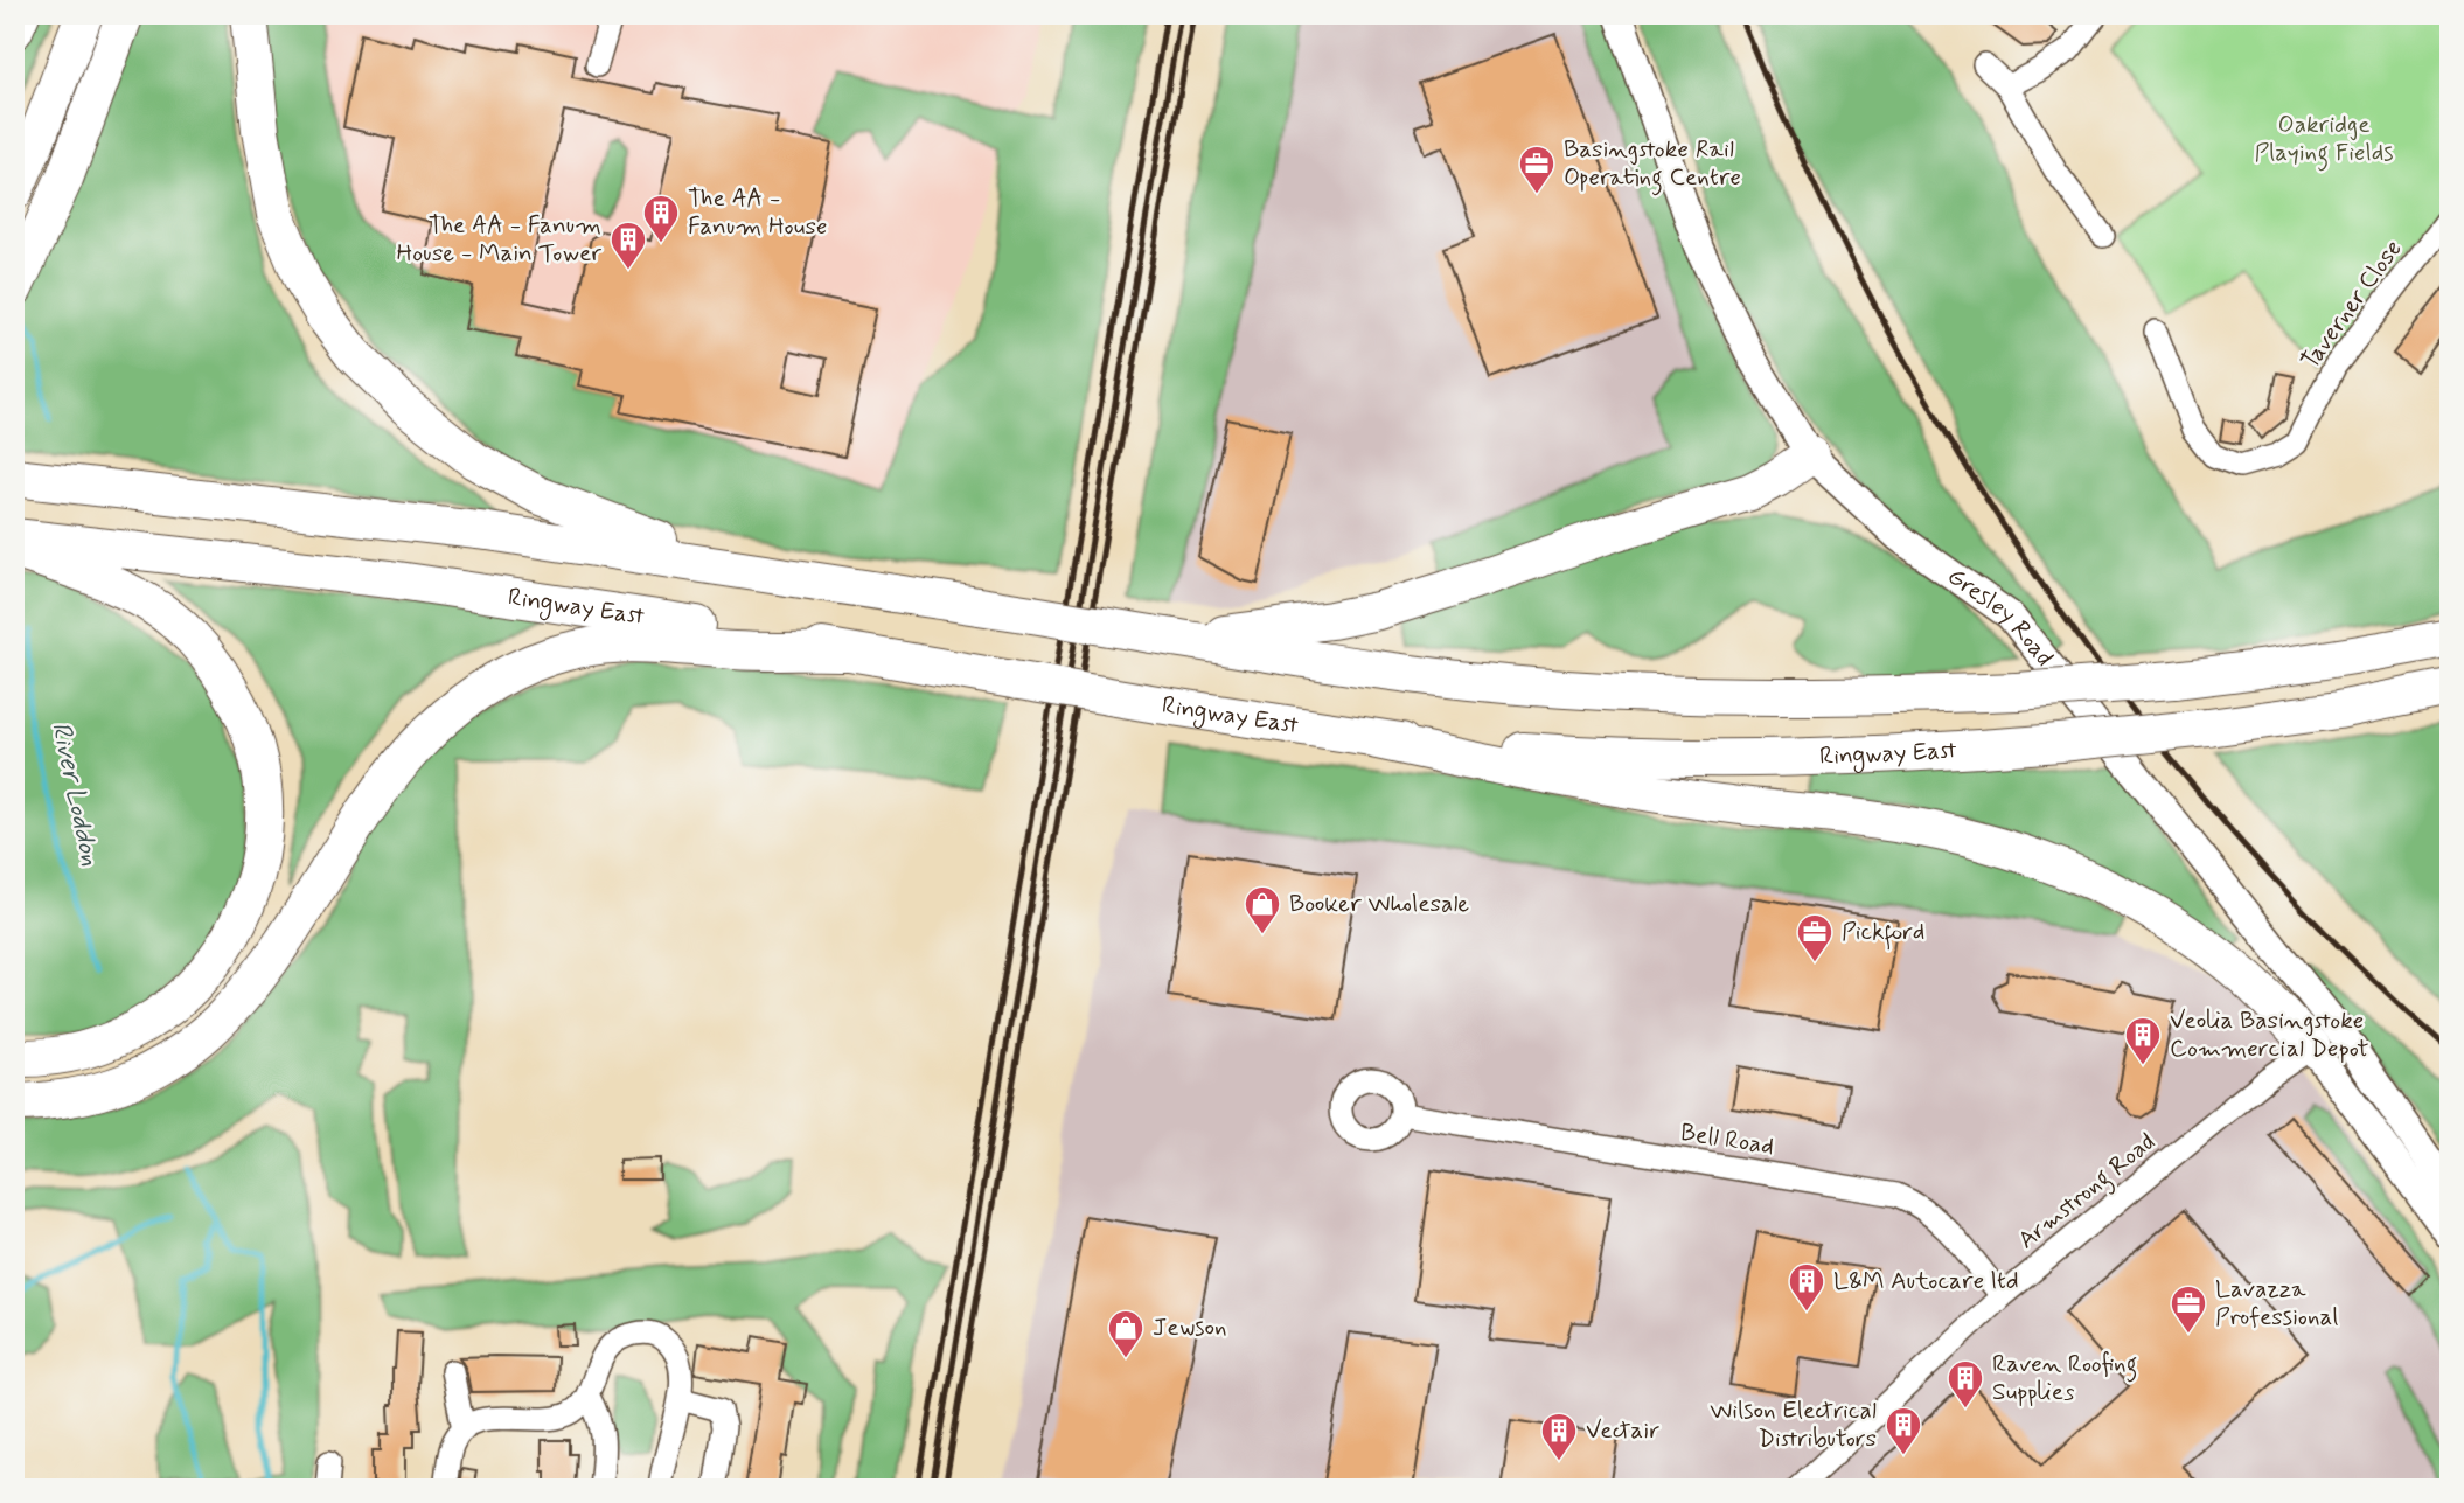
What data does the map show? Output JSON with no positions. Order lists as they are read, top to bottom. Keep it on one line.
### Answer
{"streets":{"highway":["Ringway East"],"street":["Taverner Close","Gresley Road","Bell Road","Armstrong Road"]},"crossings":[["Bell Road","Armstrong Road"]],"water":["River Loddon"],"parks":["Oakridge Playing Fields"],"places":{"office":["Basingstoke Rail Operating Centre","Pickford","Lavazza Professional"],"building":["The AA - Fanum House","The AA - Fanum House - Main Tower","Veolia Basingstoke Commercial Depot","L&M Autocare ltd","Raven Roofing Supplies","Wilson Electrical Distributors","Vectair"],"shop":["Booker Wholesale","Jewson"]}}
